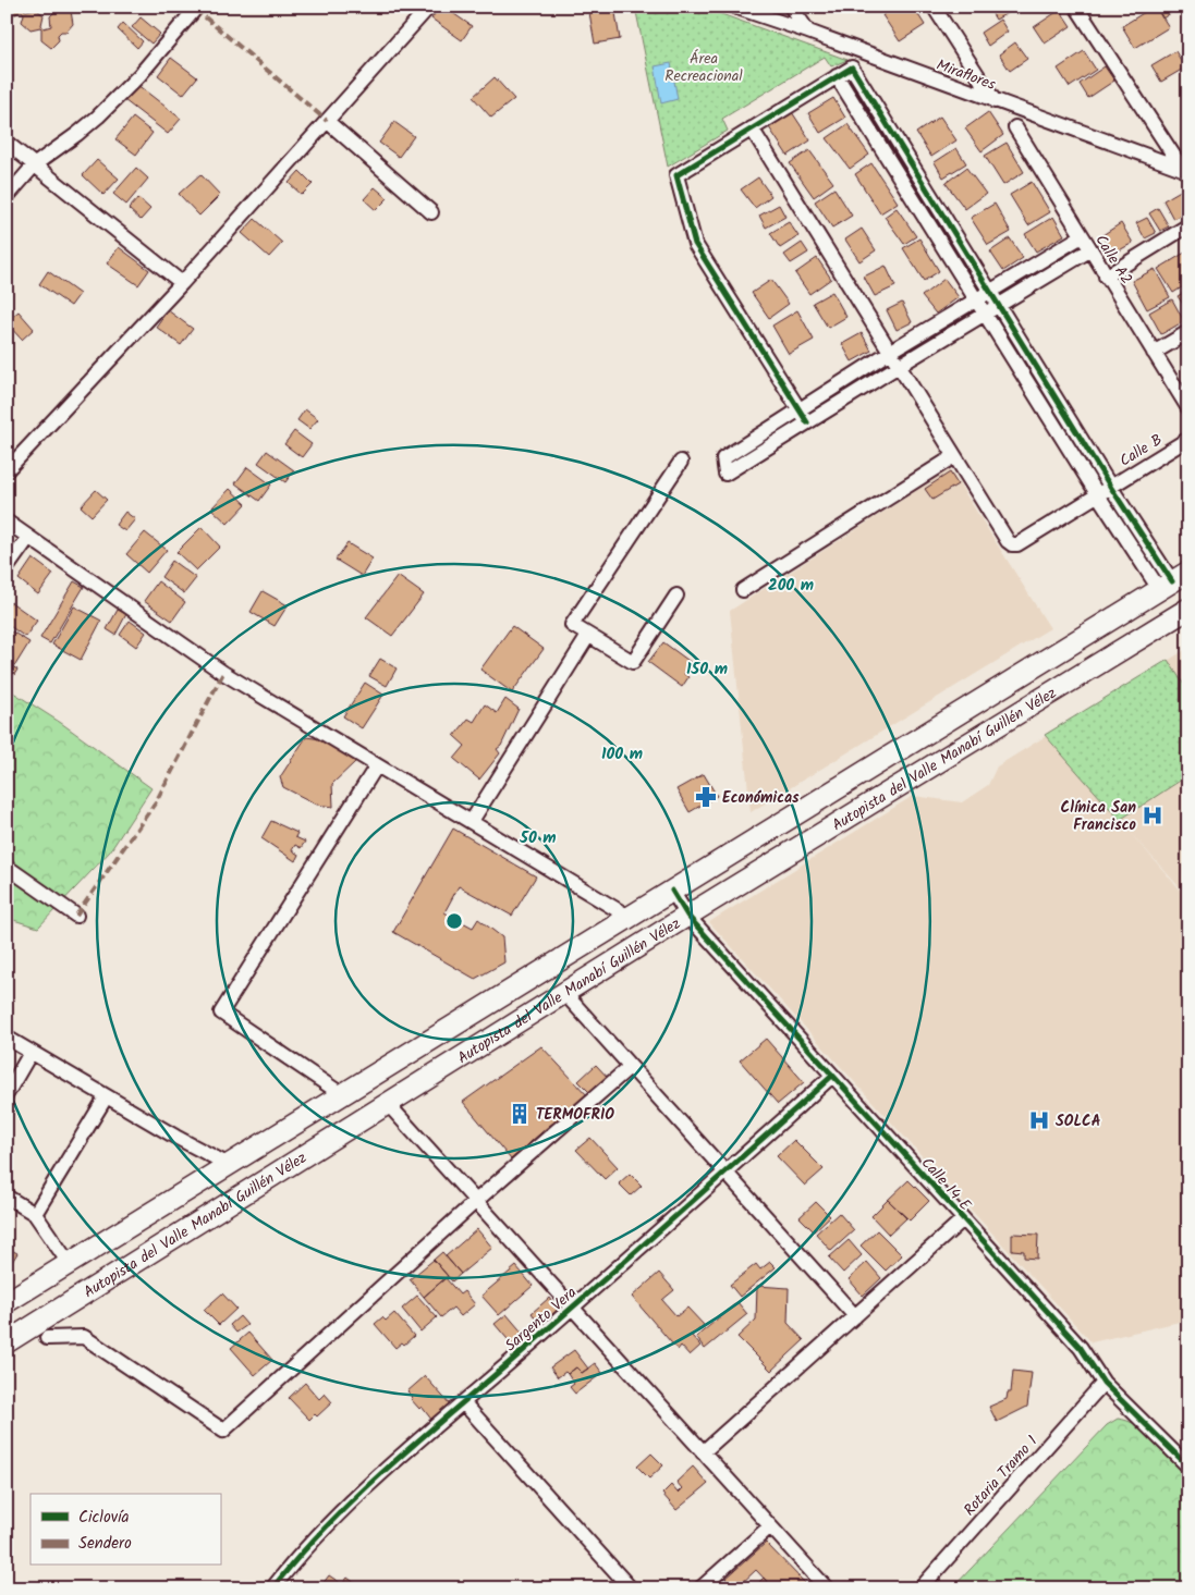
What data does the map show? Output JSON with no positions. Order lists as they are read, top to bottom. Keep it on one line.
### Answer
{"streets":{"main road":["Autopista del Valle Manabí Guillén Vélez"],"street":["Miraflores","Calle A2","Calle B","Calle 14 E","Sargento Vera","Rotaria Tramo 1"]},"crossings":[["Autopista del Valle Manabí Guillén Vélez","Calle 14 E"],["Calle 14 E","Sargento Vera"],["Calle 14 E","Rotaria Tramo 1"]],"parks":["Área Recreacional"],"places":{"pharmacy":["Económicas"],"hospital":["Clínica San Francisco","SOLCA"],"building":["TERMOFRIO"]},"legend":["Ciclovía","Sendero"],"rings":["200 m","150 m","100 m","50 m"]}
